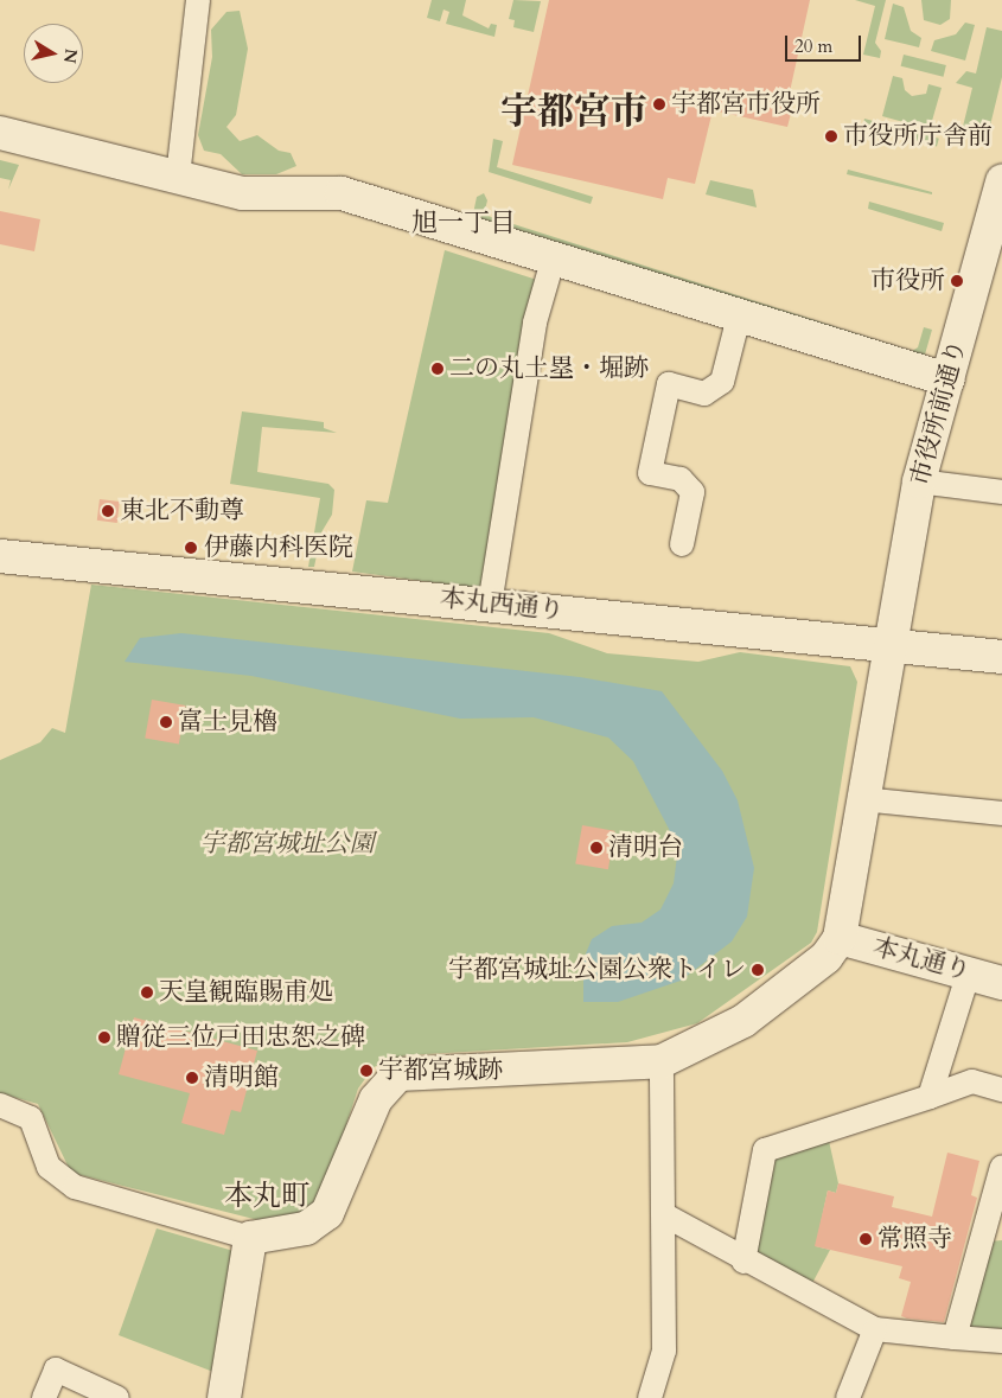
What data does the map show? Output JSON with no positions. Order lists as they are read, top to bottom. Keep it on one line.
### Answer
{"streets":{"street":["市役所前通り","本丸西通り","本丸通り"]},"crossings":[["市役所前通り","本丸西通り"],["市役所前通り","本丸通り"]],"districts":["宇都宮市","旭一丁目","本丸町"],"parks":["宇都宮城址公園"],"places":["宇都宮市役所","市役所庁舎前","市役所","二の丸土塁・堀跡","東北不動尊","伊藤内科医院","富士見櫓","清明台","宇都宮城址公園公衆トイレ","天皇観臨賜甫処","贈従三位戸田忠恕之碑","宇都宮城跡","清明館","常照寺"],"scale_bar":"20 m","north":"right"}
